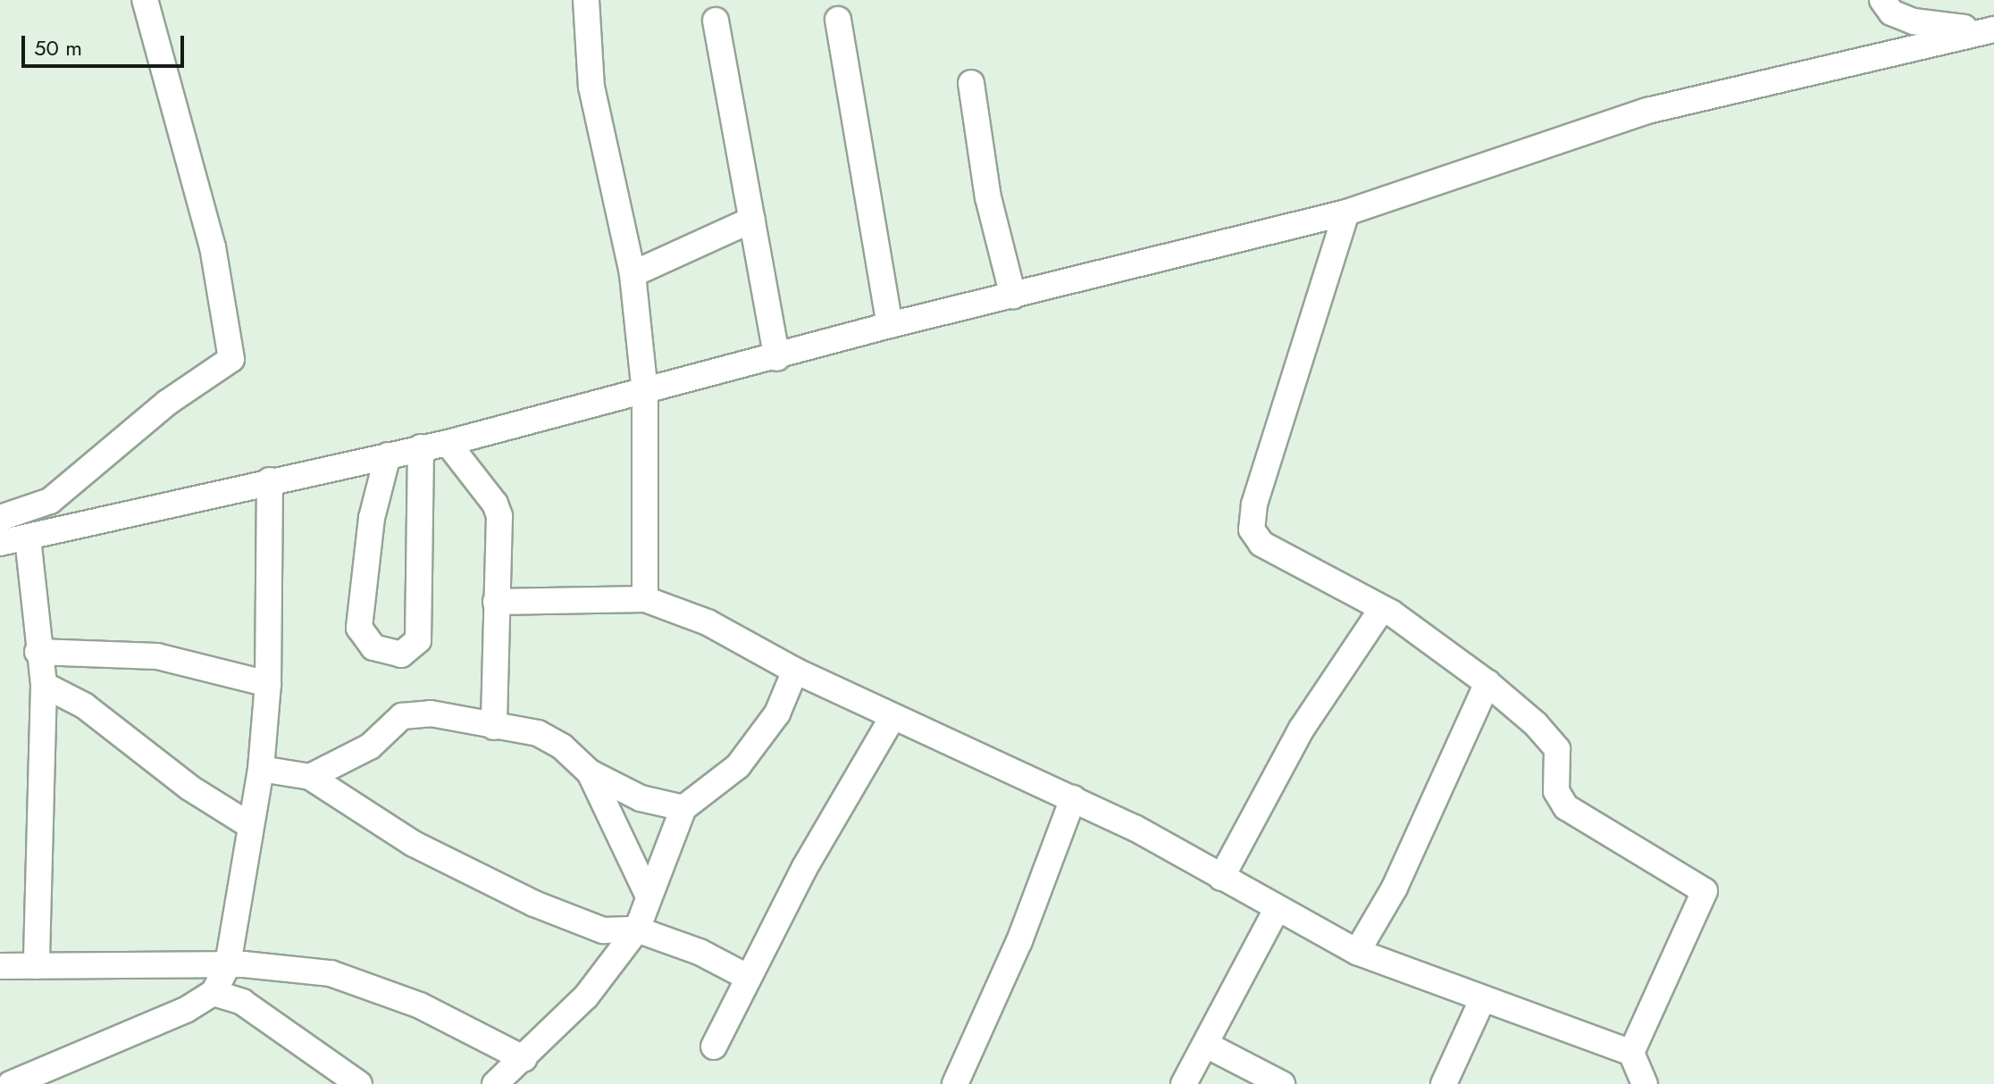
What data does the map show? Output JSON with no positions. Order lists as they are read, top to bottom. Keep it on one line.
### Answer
{"scale_bar":"50 m"}
